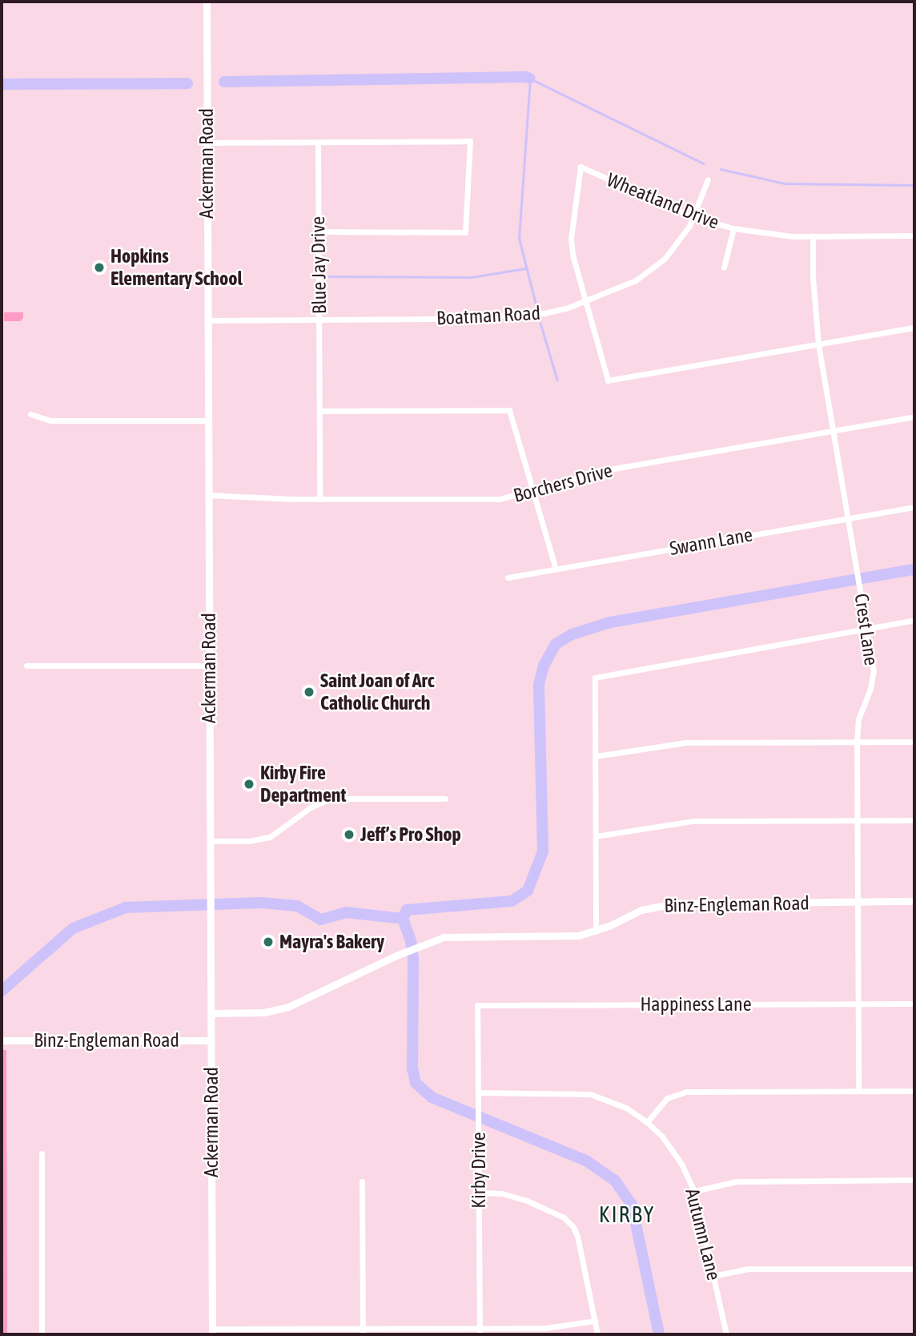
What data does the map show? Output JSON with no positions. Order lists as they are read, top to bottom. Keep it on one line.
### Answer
{"streets":{"street":["Ackerman Road","Wheatland Drive","Blue Jay Drive","Boatman Road","Borchers Drive","Swann Lane","Crest Lane","Binz-Engleman Road","Happiness Lane","Kirby Drive","Autumn Lane"]},"crossings":[["Ackerman Road","Boatman Road"],["Ackerman Road","Borchers Drive"],["Ackerman Road","Binz-Engleman Road"],["Wheatland Drive","Boatman Road"],["Wheatland Drive","Crest Lane"],["Blue Jay Drive","Boatman Road"],["Blue Jay Drive","Borchers Drive"],["Borchers Drive","Crest Lane"],["Swann Lane","Crest Lane"],["Crest Lane","Binz-Engleman Road"],["Crest Lane","Happiness Lane"],["Happiness Lane","Kirby Drive"],["Kirby Drive","Autumn Lane"]],"districts":["KIRBY"],"places":["Hopkins Elementary School","Saint Joan of Arc Catholic Church","Kirby Fire Department","Jeff’s Pro Shop","Mayra's Bakery"]}
